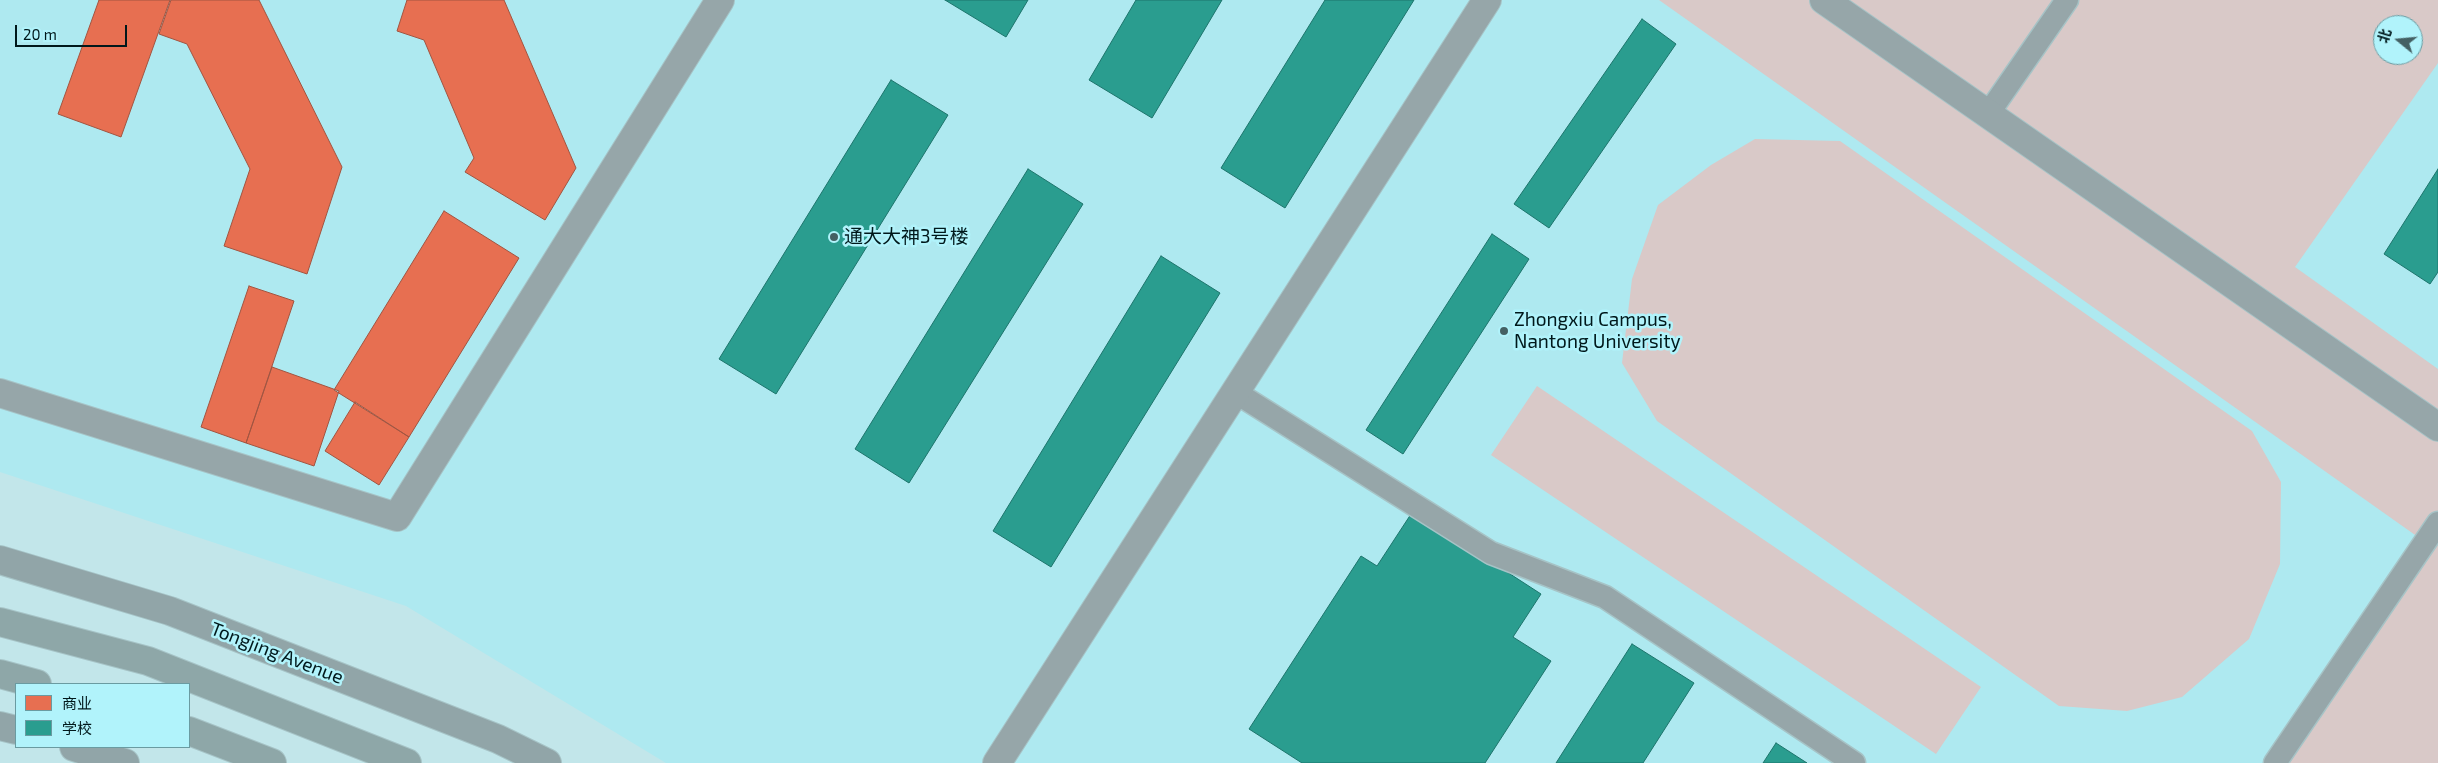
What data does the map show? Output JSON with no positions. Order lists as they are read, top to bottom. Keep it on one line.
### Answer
{"streets":{"main road":["Tongjing Avenue"]},"places":["通大大神3号楼","Zhongxiu Campus, Nantong University"],"legend":["商业","学校"],"scale_bar":"20 m","north":"left"}
